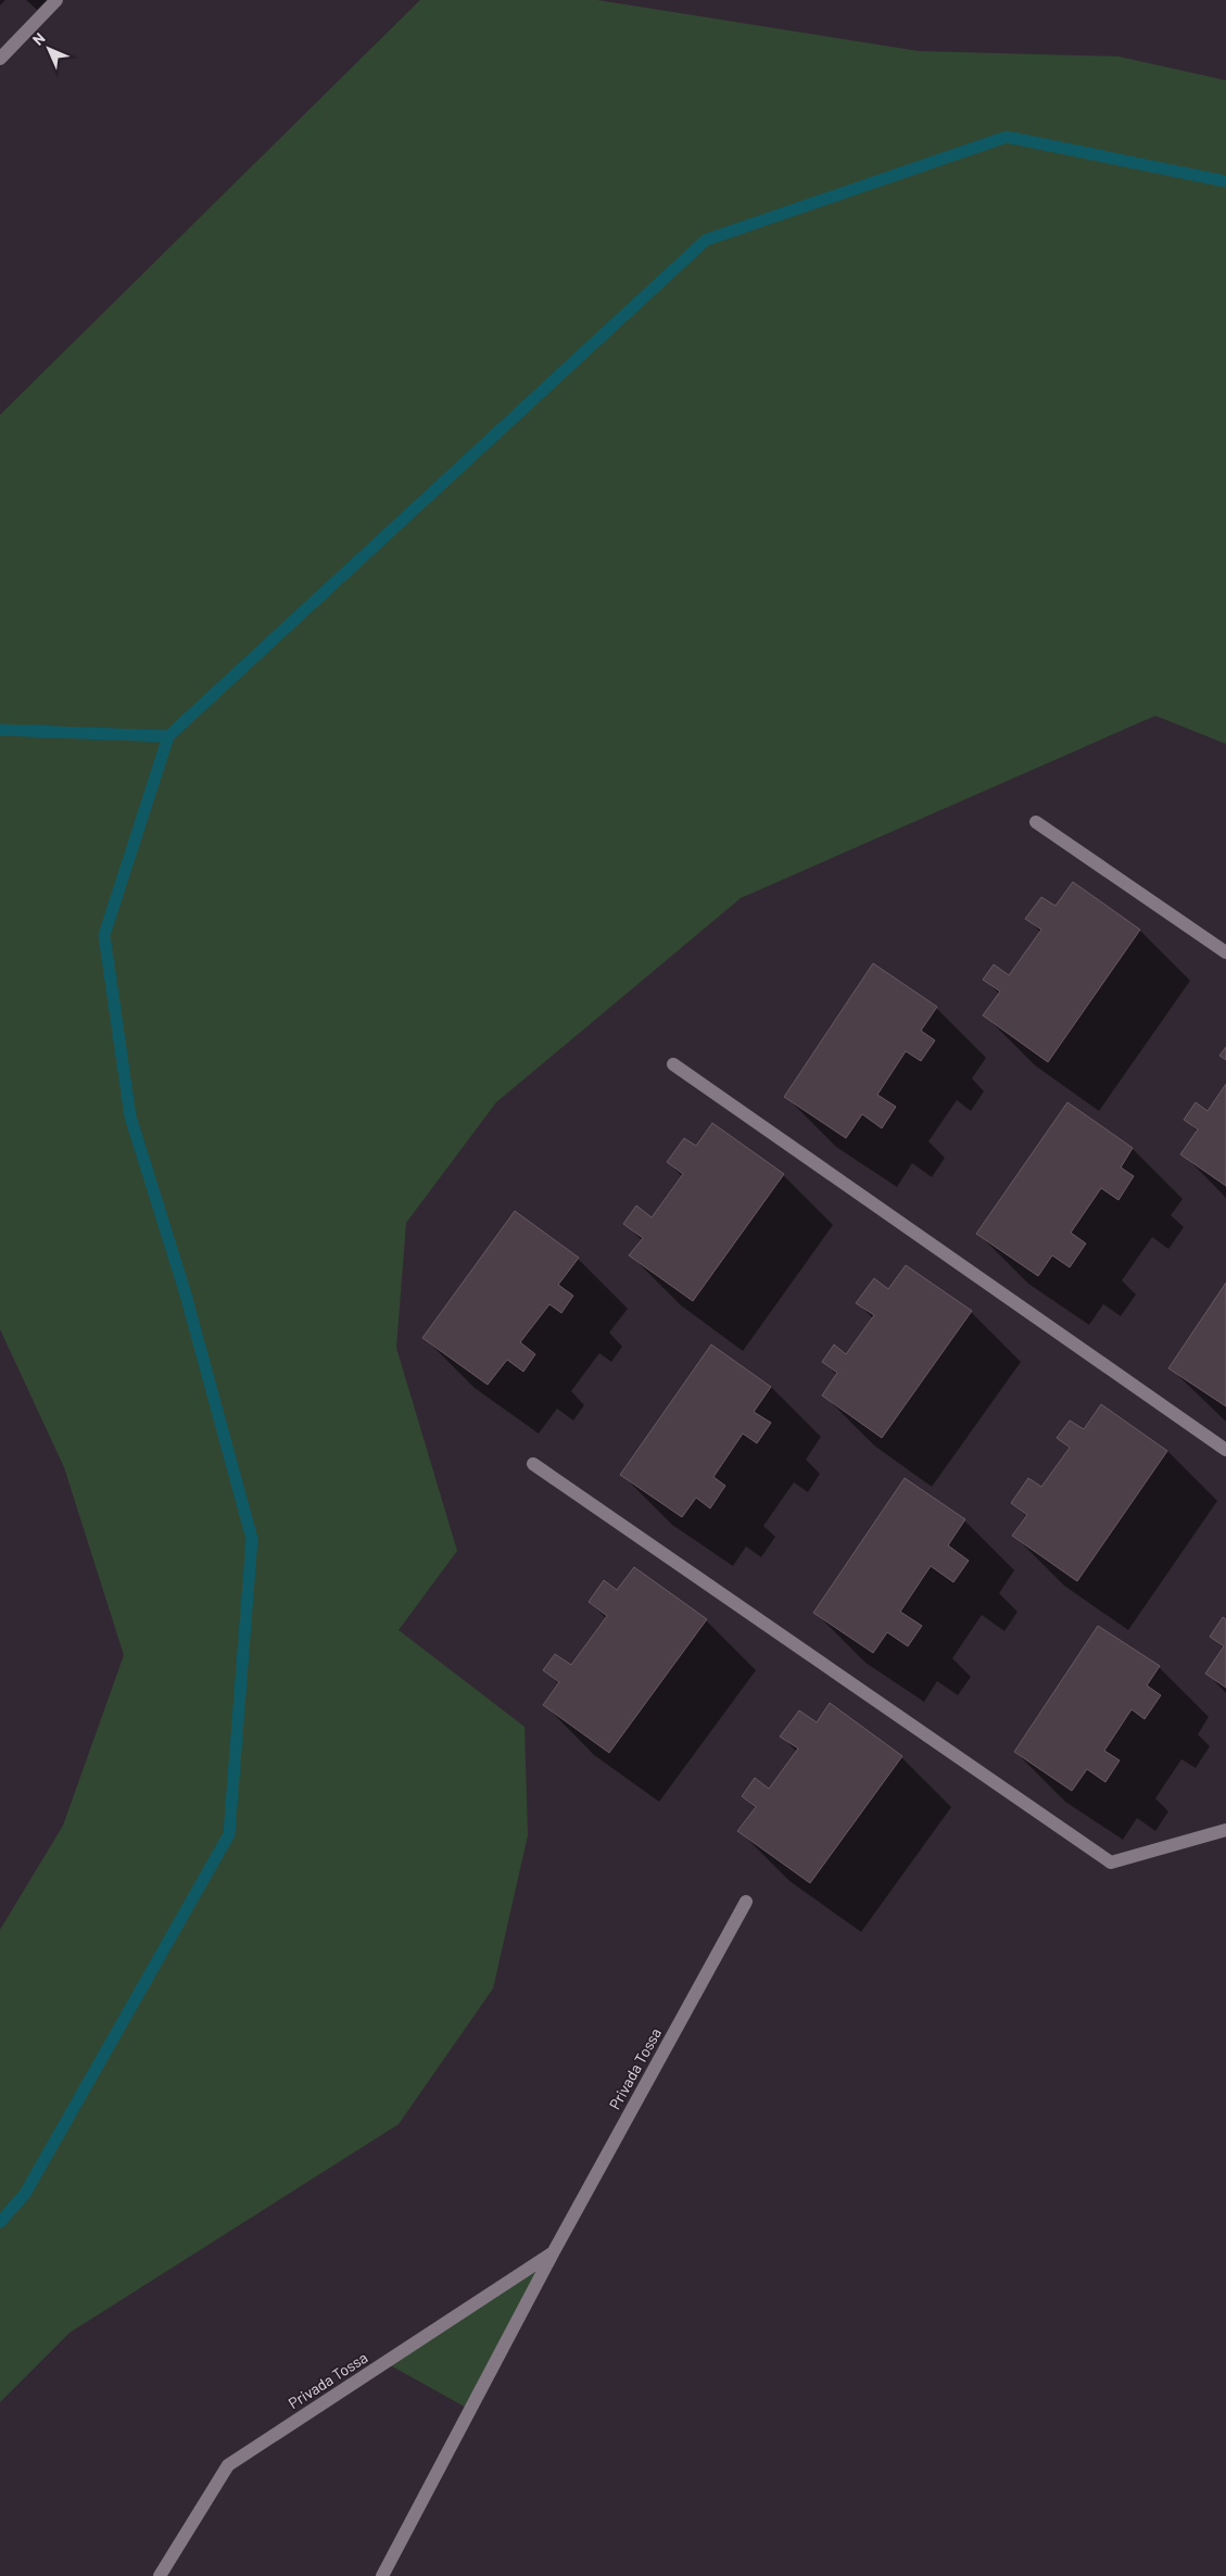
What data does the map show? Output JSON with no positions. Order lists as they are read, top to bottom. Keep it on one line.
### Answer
{"streets":{"street":["Privada Tossa"]},"north":"top left"}
